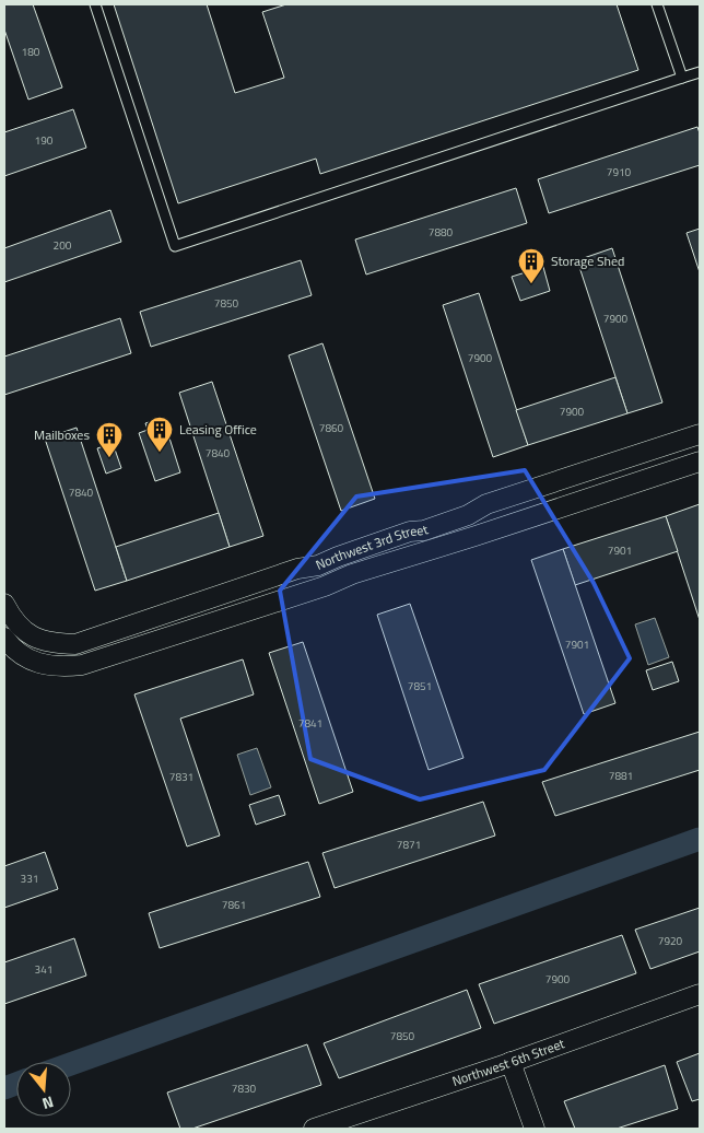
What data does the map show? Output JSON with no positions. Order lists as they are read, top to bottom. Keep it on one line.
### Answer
{"streets":{"street":["Northwest 3rd Street","Northwest 6th Street"]},"places":{"building":["Storage Shed","Leasing Office","Mailboxes"]},"house_numbers":["180","190","7910","7880","200","7850","7900","7900","7900","7860","7840","7840","7901","7901","7851","7841","7881","7831","7871","331","7861","7920","341","7900","7850","7830"],"north":"bottom"}
